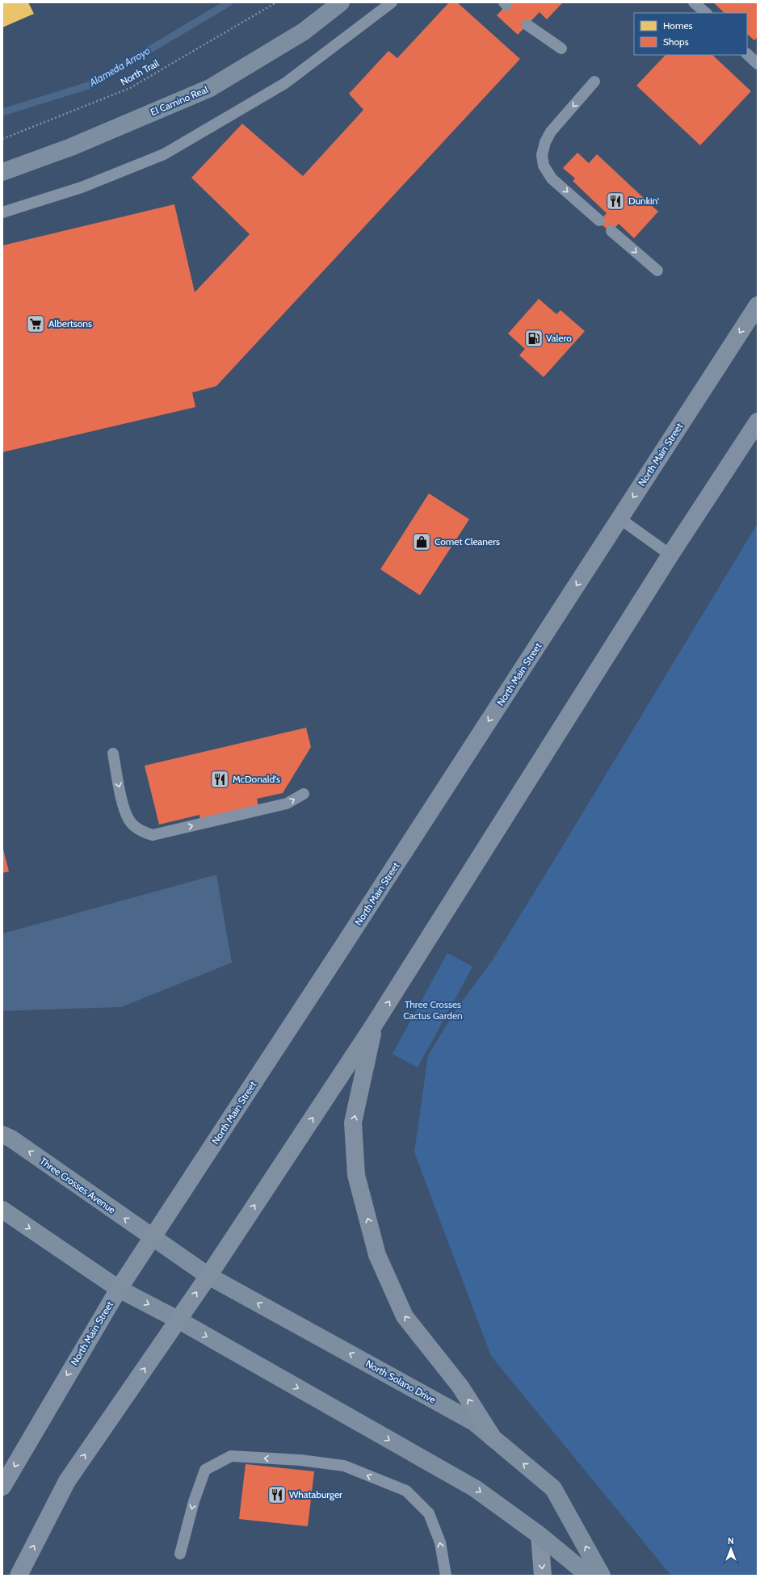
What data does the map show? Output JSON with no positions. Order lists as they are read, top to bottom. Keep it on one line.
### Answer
{"streets":{"main road":["El Camino Real","North Main Street","Three Crosses Avenue","North Solano Drive"],"path":["North Trail"]},"crossings":[["North Main Street","Three Crosses Avenue"],["North Main Street","North Solano Drive"],["Three Crosses Avenue","North Solano Drive"]],"water":["Alameda Arroyo"],"parks":["Three Crosses Cactus Garden"],"places":{"restaurant":["Dunkin'","McDonald's","Whataburger"],"supermarket":["Albertsons"],"fuel station":["Valero"],"shop":["Comet Cleaners"]},"legend":["Homes","Shops"],"north":"top"}
